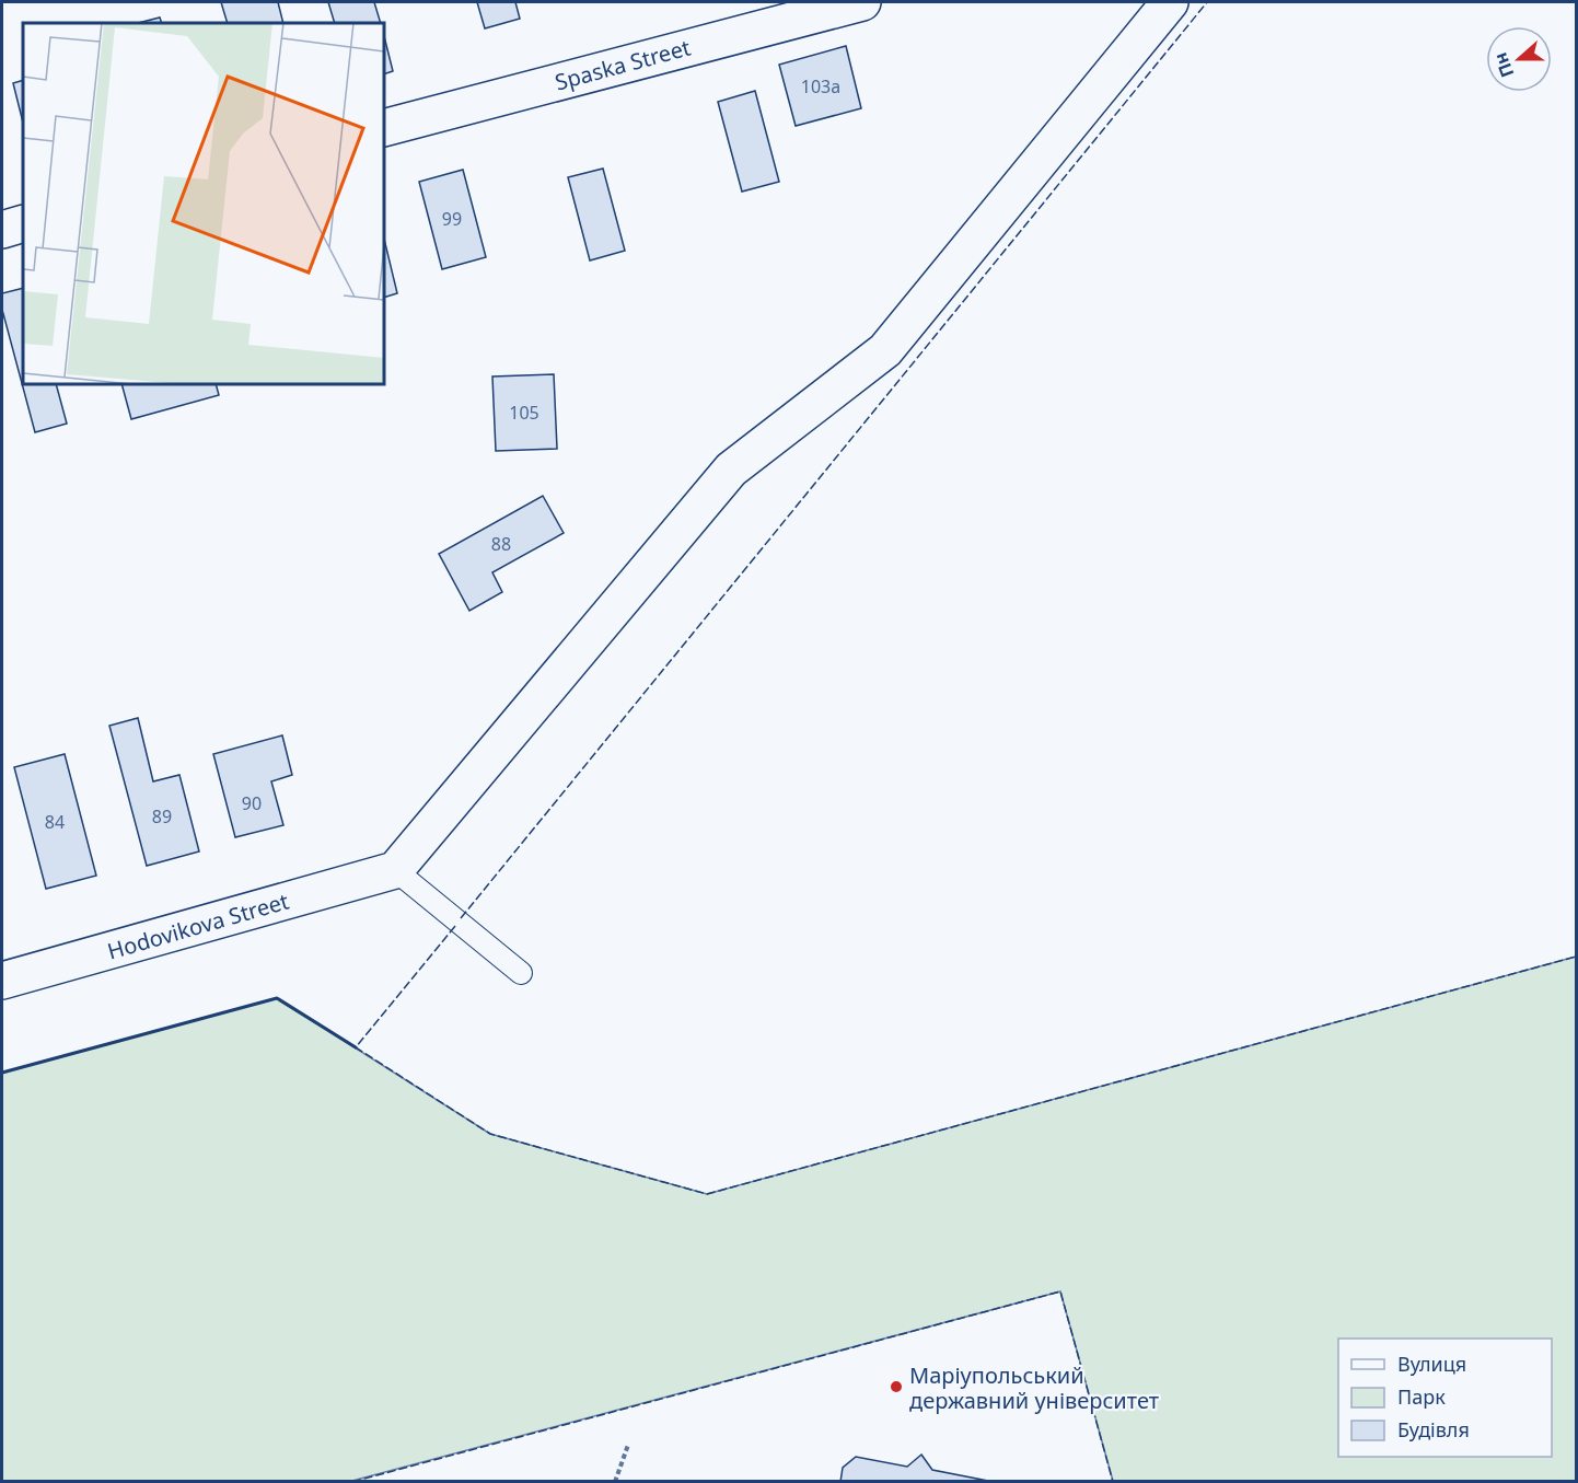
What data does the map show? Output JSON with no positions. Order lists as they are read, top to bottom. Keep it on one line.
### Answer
{"streets":{"street":["Spaska Street","Hodovikova Street"]},"places":["Маріупольський державний університет"],"house_numbers":["103а","99","105","88","90","89","84"],"legend":["Вулиця","Парк","Будівля"],"north":"left"}
